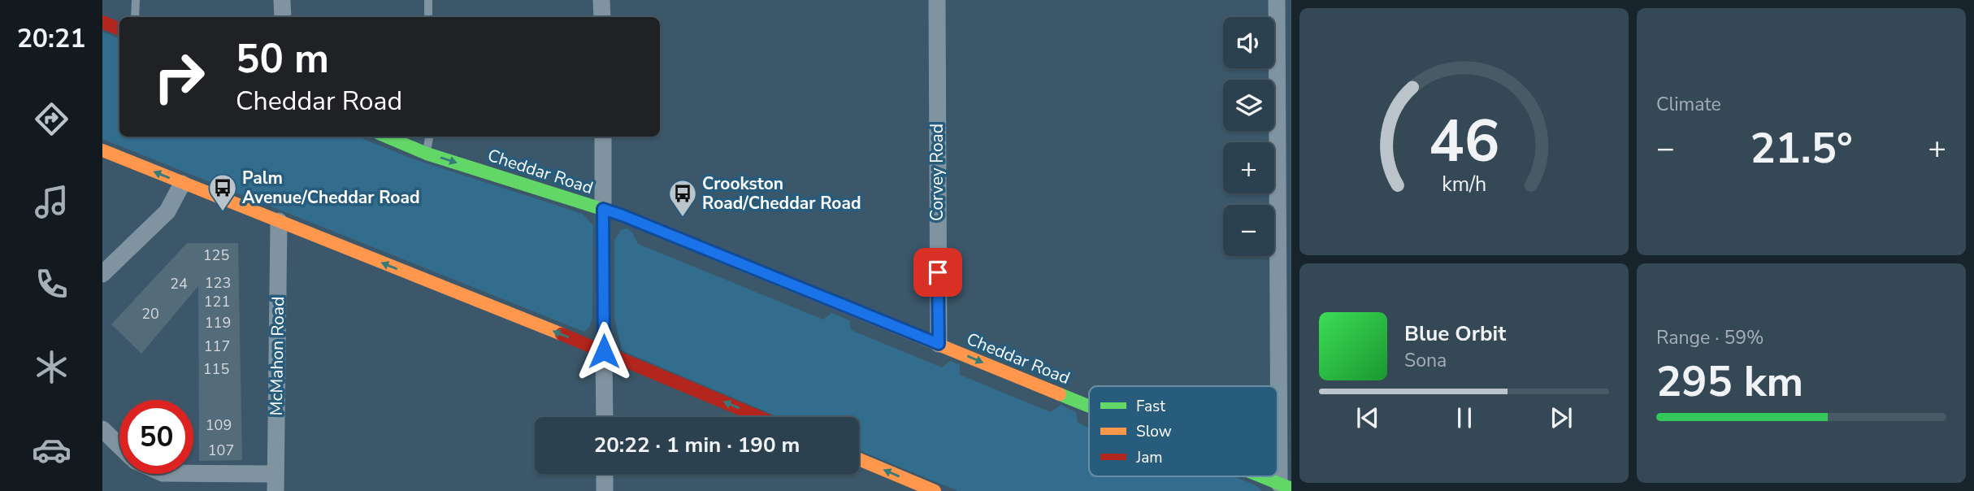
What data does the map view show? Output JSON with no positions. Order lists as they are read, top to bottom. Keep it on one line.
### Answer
{"streets":{"main road":["Cheddar Road"],"street":["Corvey Road","McMahon Road"]},"crossings":[["Cheddar Road","Corvey Road"]],"one_way":["Cheddar Road"],"places":{"bus stop":["Palm Avenue/Cheddar Road","Crookston Road/Cheddar Road"]},"house_numbers":["125","123","24","121","20","119","117","115","109","107"],"legend":["Fast","Slow","Jam"],"page":{"tabs":"20:21","tile":["Climate",["Range · 59%","295 km"]],"map_buttons":["+","−"],"turn":["50 m","Cheddar Road"],"heat":["−","21.5°","+"],"song":["Blue Orbit","Sona"],"limit":"50","trip":"20:22 · 1 min · 190 m","gauge":["46","km/h"]}}
